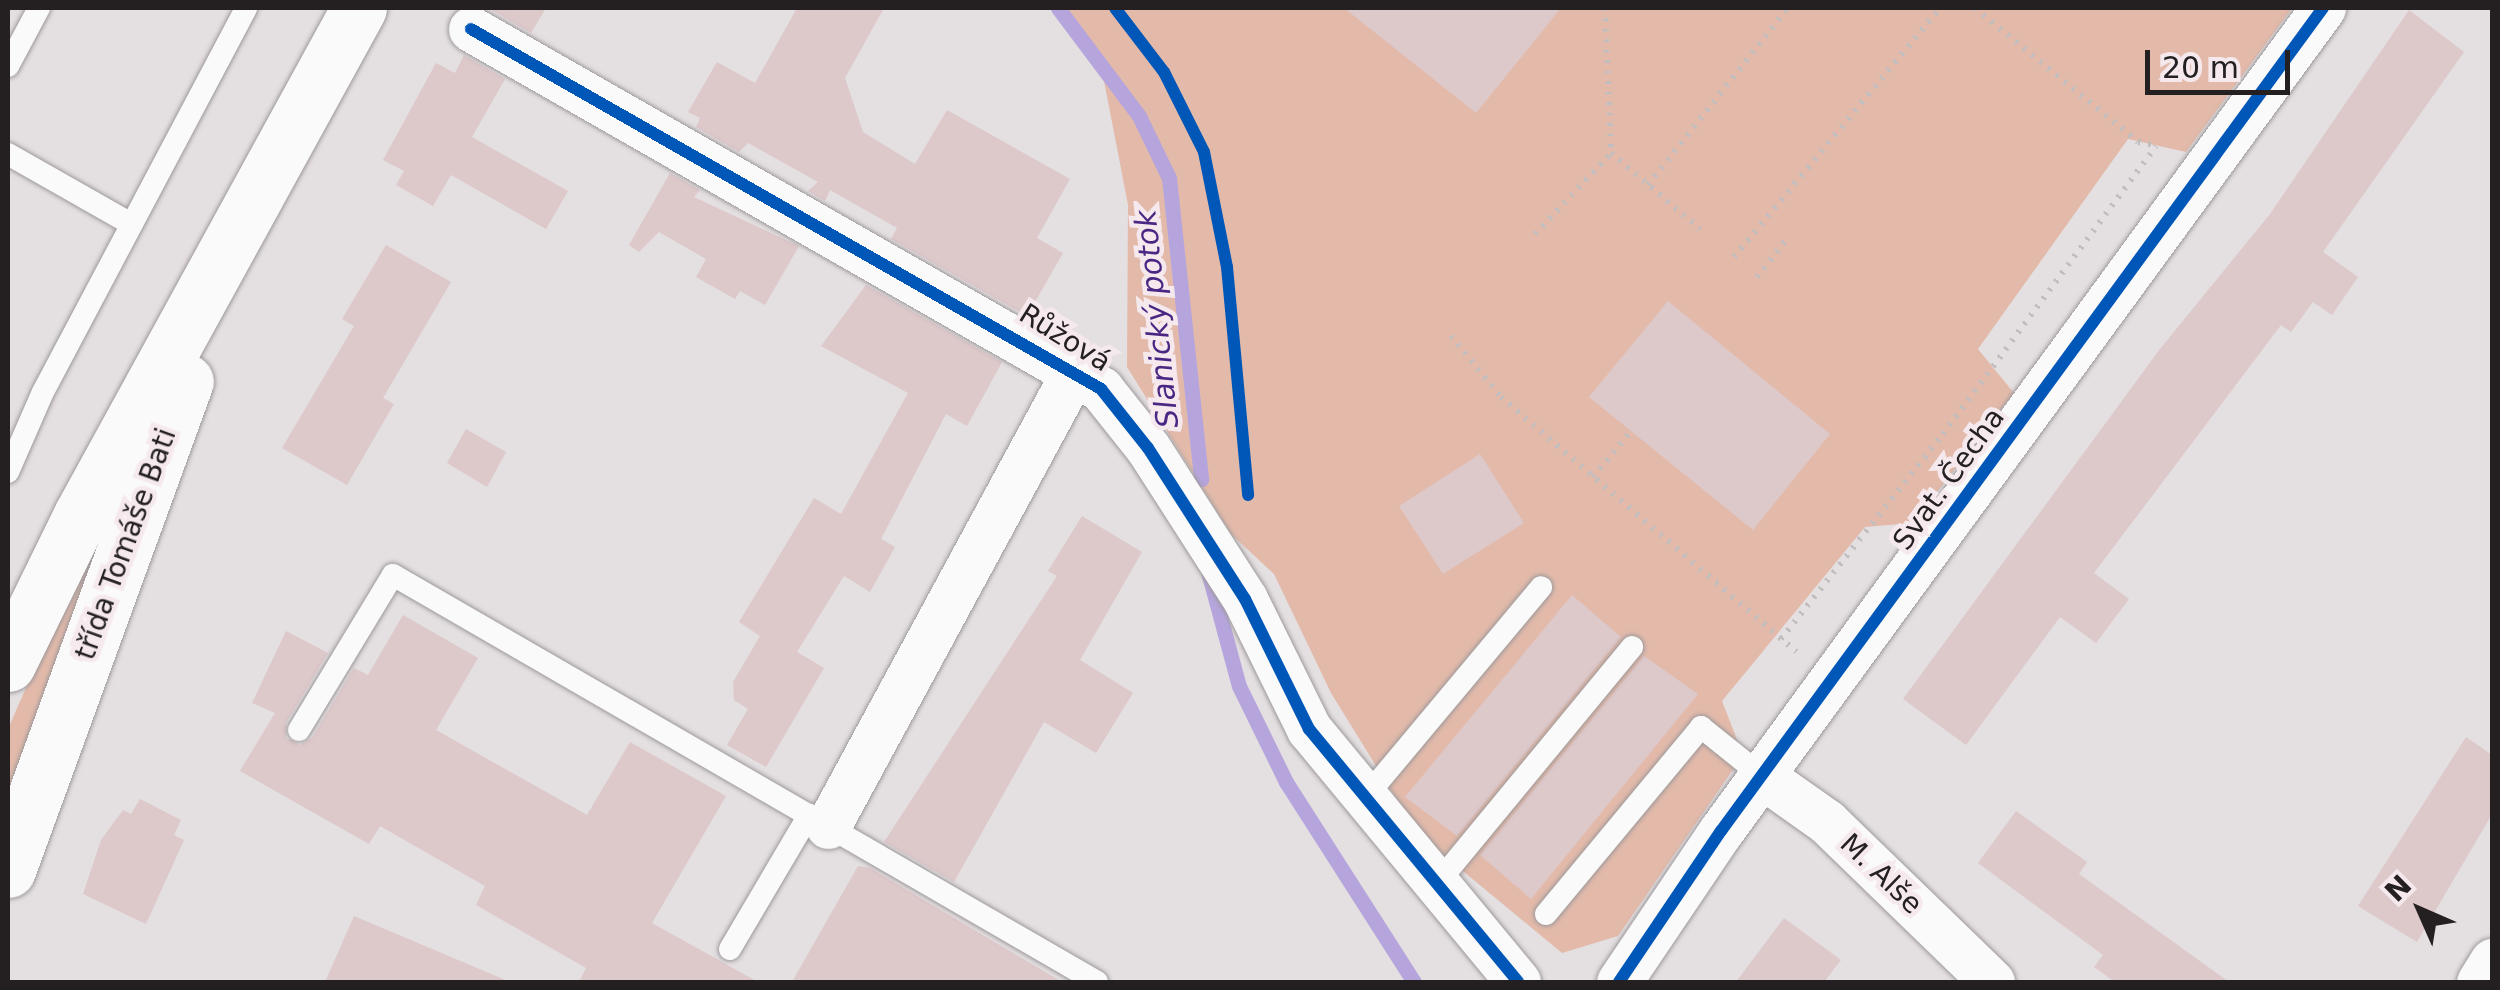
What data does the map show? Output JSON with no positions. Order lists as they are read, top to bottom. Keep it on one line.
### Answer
{"streets":{"main road":["třída Tomáše Bati"],"street":["Růžová","Svat. Čecha","M. Alše"]},"crossings":[["Svat. Čecha","M. Alše"]],"water":["Slanický potok"],"scale_bar":"20 m","north":"top left"}
